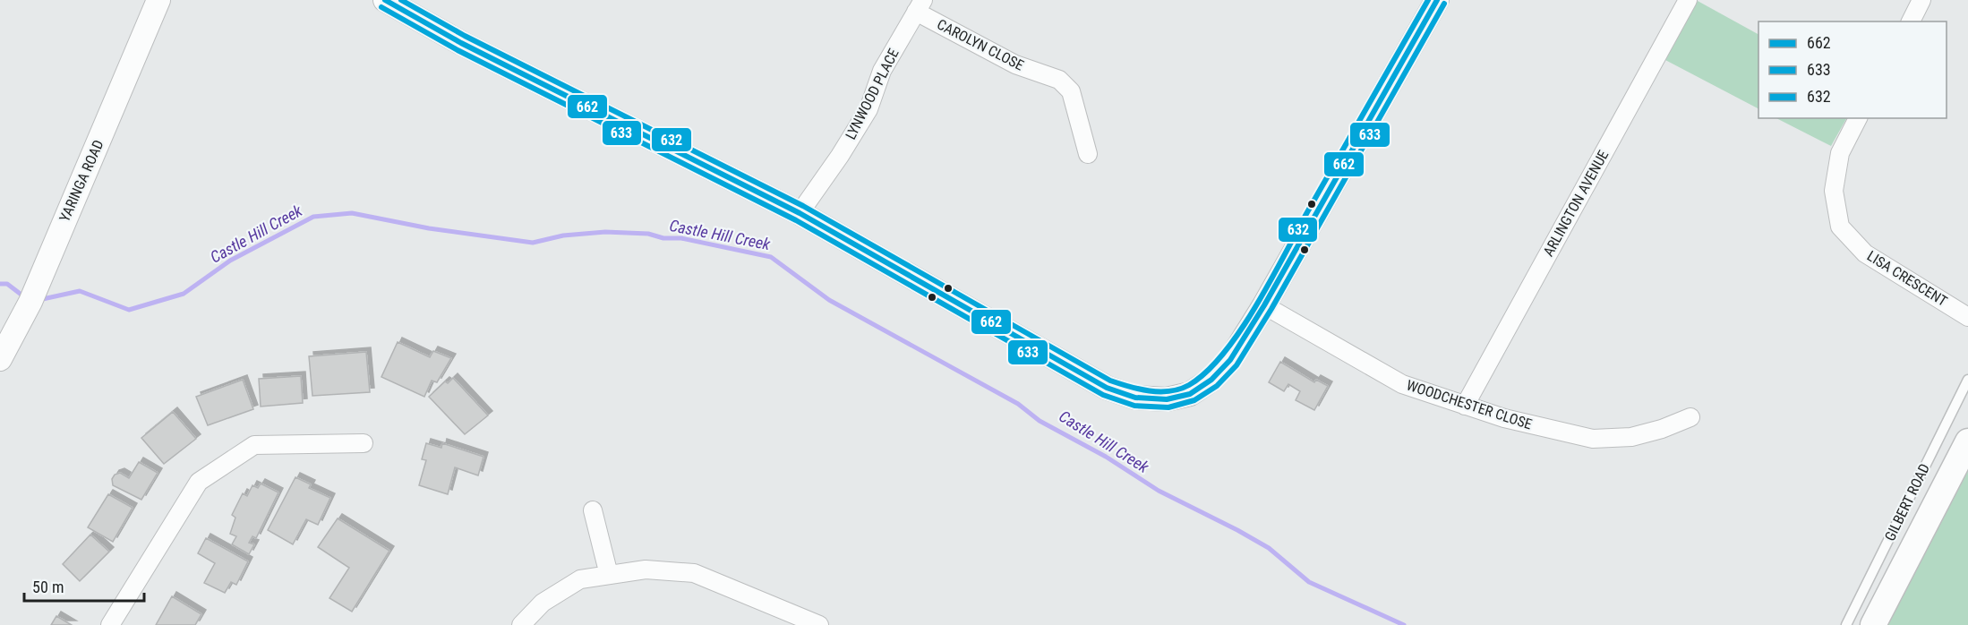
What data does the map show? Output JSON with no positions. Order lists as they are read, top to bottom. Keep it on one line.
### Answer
{"streets":{"main road":["GILBERT ROAD"],"street":["CAROLYN CLOSE","LYNWOOD PLACE","YARINGA ROAD","ARLINGTON AVENUE","LISA CRESCENT","WOODCHESTER CLOSE"]},"crossings":[["CAROLYN CLOSE","LYNWOOD PLACE"],["ARLINGTON AVENUE","WOODCHESTER CLOSE"]],"water":["Castle Hill Creek"],"lines":["transit line 662","transit line 632","transit line 633"],"legend":["662","633","632"],"scale_bar":"50 m"}
